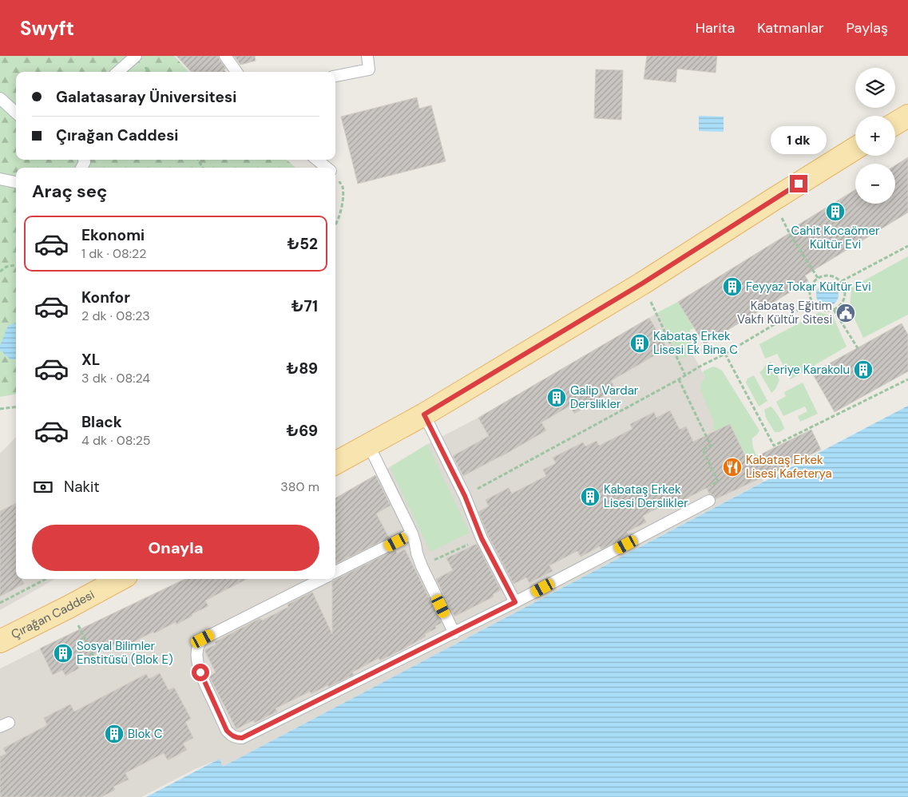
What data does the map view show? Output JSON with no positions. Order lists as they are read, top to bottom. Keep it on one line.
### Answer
{"streets":{"main road":["Çırağan Caddesi"]},"places":{"building":["Cahit Kocaömer Kültür Evi","Feyyaz Tokar Kültür Evi","Kabataş Erkek Lisesi Ek Bina C","Feriye Karakolu","Galip Vardar Derslikler","Kabataş Erkek Lisesi Derslikler","Sosyal Bilimler Enstitüsü (Blok E)","Blok C"],"public building":["Kabataş Eğitim Vakfı Kültür Sitesi"],"restaurant":["Kabataş Erkek Lisesi Kafeterya"]},"page":{"header":"Swyft","nav":["Harita","Katmanlar","Paylaş"],"map_buttons":["+","−"],"banner":["Galatasaray Üniversitesi","Çırağan Caddesi"],"bubble":"1 dk","heading":"Araç seç","list":[{"name":"Ekonomi","note":"1 dk · 08:22","value":"₺52"},{"name":"Konfor","note":"2 dk · 08:23","value":"₺71"},{"name":"XL","note":"3 dk · 08:24","value":"₺89"},{"name":"Black","note":"4 dk · 08:25","value":"₺69"}],"pay":["Nakit","380 m"],"buttons":"Onayla"}}
